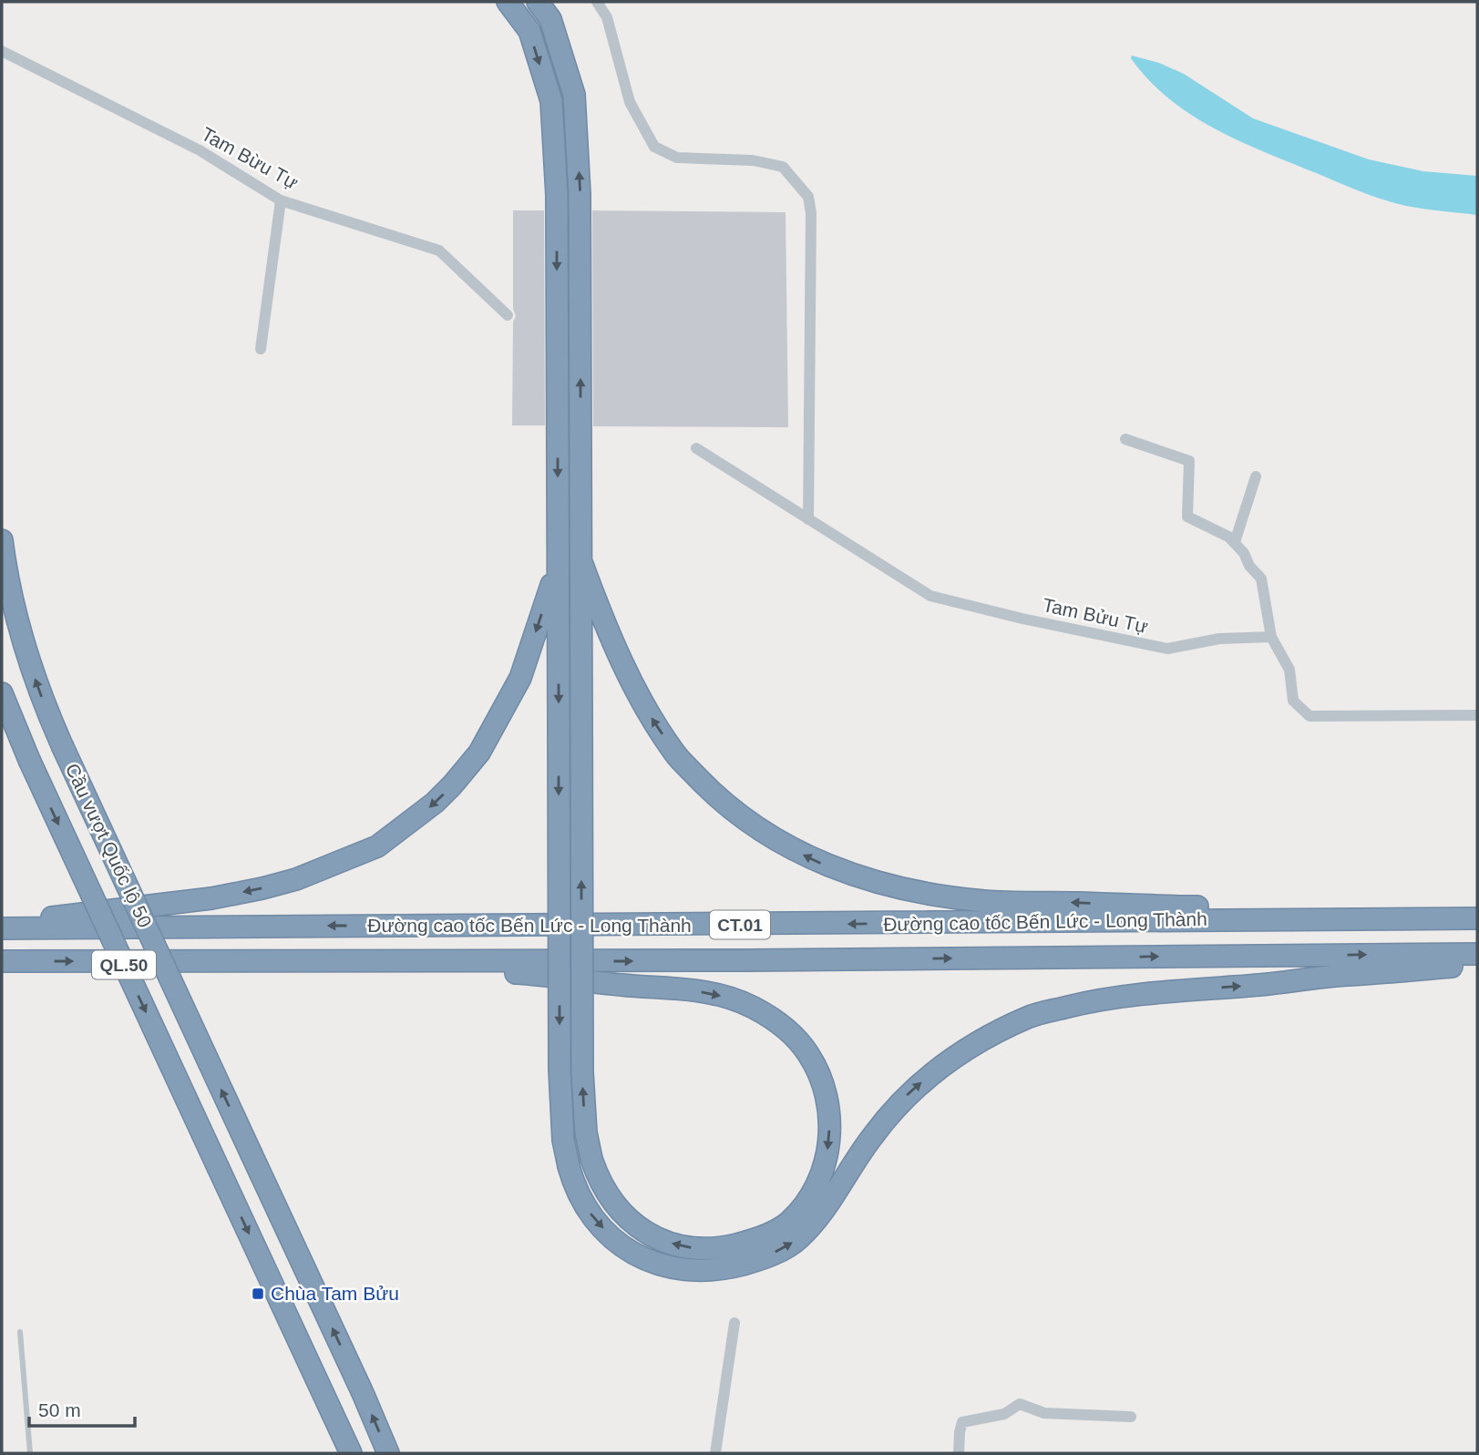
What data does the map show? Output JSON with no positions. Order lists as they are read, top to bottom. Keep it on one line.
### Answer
{"streets":{"highway":["Cầu vượt Quốc lộ 50","Đường cao tốc Bến Lức - Long Thành","CT.01","QL.50"],"street":["Tam Bừu Tự","Tam Bửu Tự"]},"places":{"transit":["Chùa Tam Bửu"]},"scale_bar":"50 m"}
